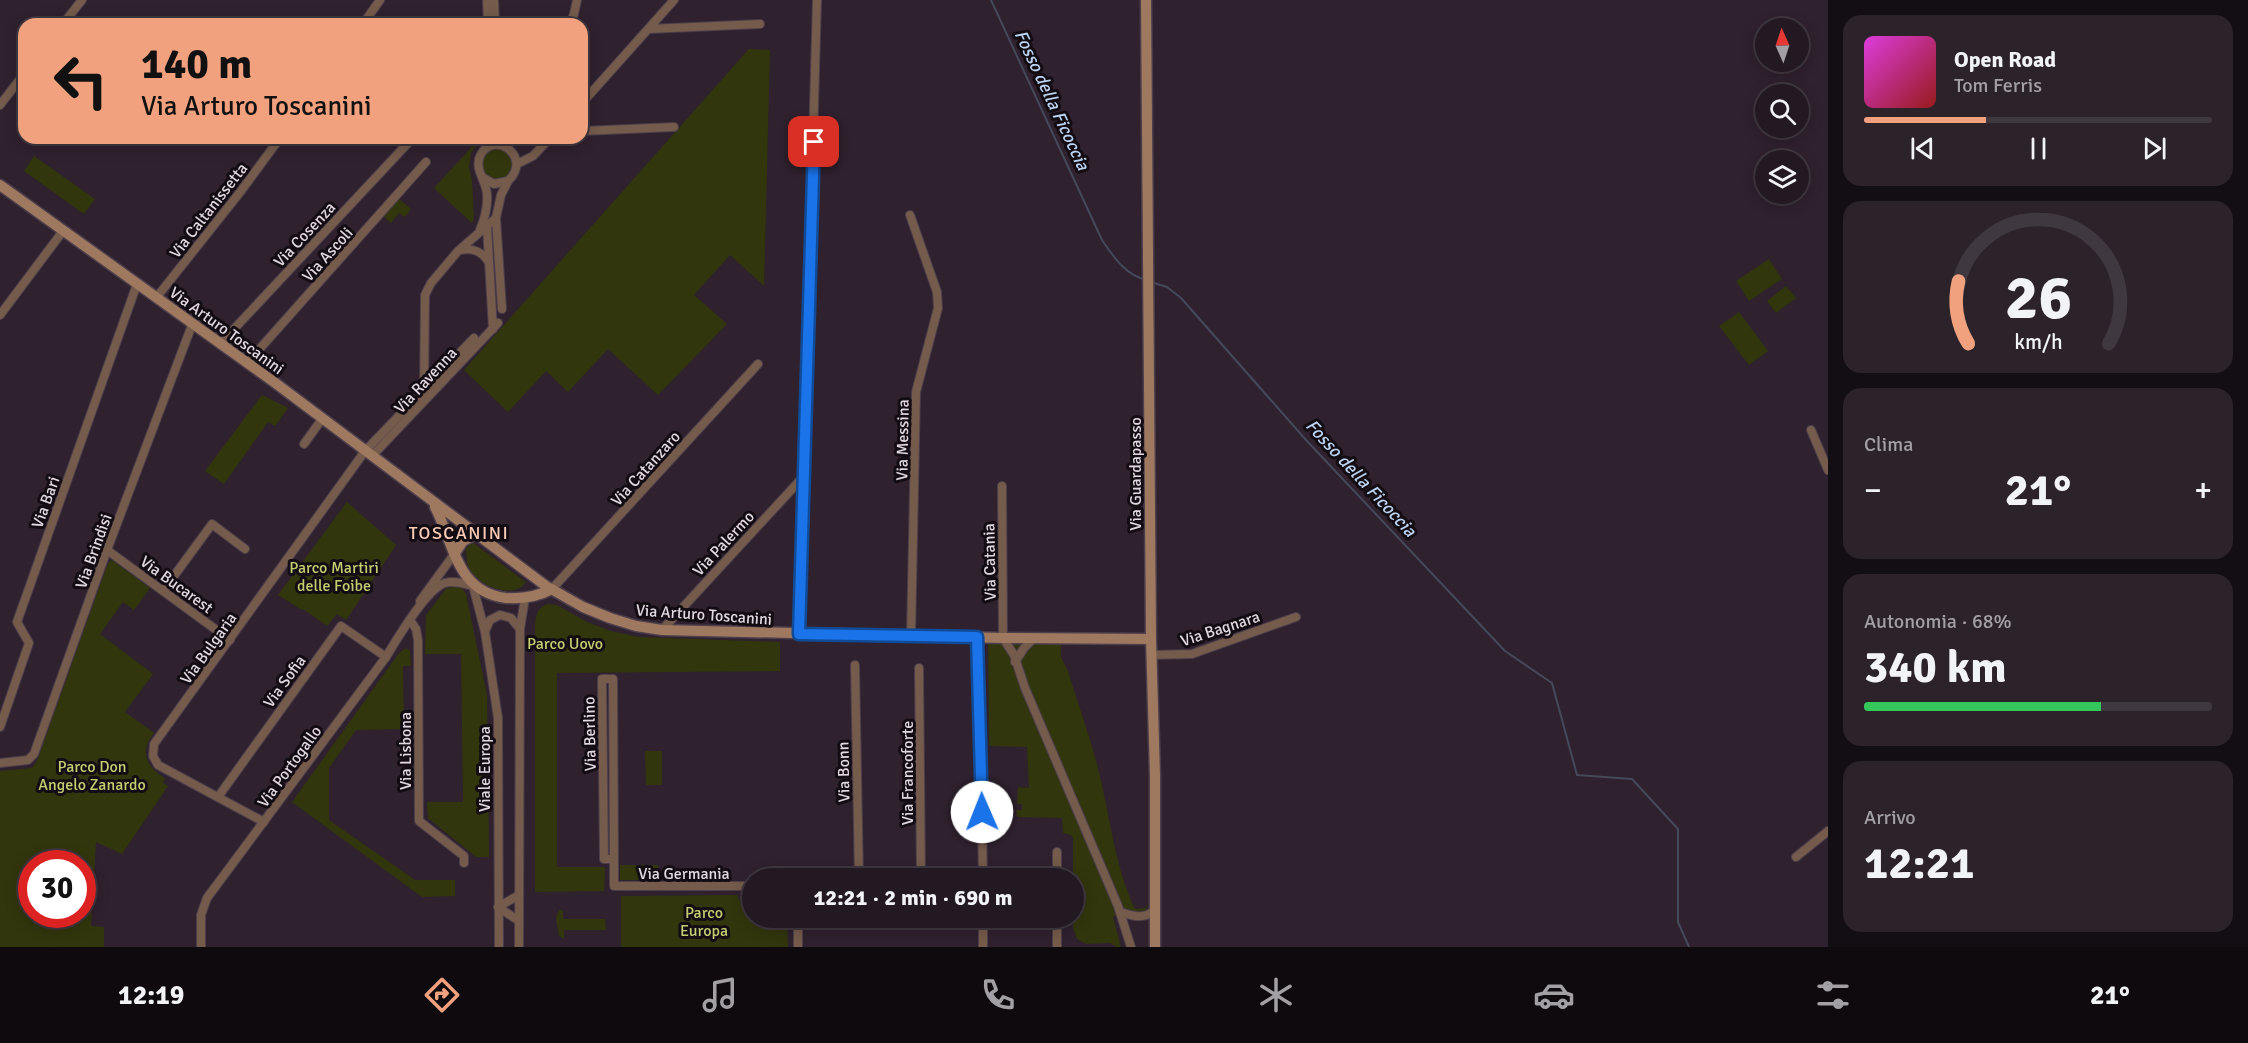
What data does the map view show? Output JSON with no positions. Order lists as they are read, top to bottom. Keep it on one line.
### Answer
{"streets":{"street":["Via Caltanissetta","Via Cosenza","Via Ascoli","Via Arturo Toscanini","Via Ravenna","Via Messina","Via Catanzaro","Via Guardapasso","Via Bari","Via Palermo","Via Brindisi","Via Catania","Via Bucarest","Via Bagnara","Via Bulgaria","Via Sofia","Via Berlino","Via Lisbona","Via Portogallo","Viale Europa","Via Bonn","Via Francoforte","Via Germania"]},"crossings":[["Via Caltanissetta","Via Arturo Toscanini"],["Via Cosenza","Via Arturo Toscanini"],["Via Ascoli","Via Arturo Toscanini"],["Via Arturo Toscanini","Via Ravenna"],["Via Arturo Toscanini","Via Messina"],["Via Arturo Toscanini","Via Catanzaro"],["Via Arturo Toscanini","Via Guardapasso"],["Via Arturo Toscanini","Via Bari"],["Via Arturo Toscanini","Via Palermo"],["Via Arturo Toscanini","Via Brindisi"],["Via Arturo Toscanini","Via Catania"],["Via Arturo Toscanini","Via Bulgaria"],["Via Arturo Toscanini","Via Portogallo"],["Via Arturo Toscanini","Viale Europa"],["Via Ravenna","Via Bulgaria"],["Via Guardapasso","Via Bagnara"],["Via Brindisi","Via Bucarest"],["Via Bucarest","Via Bulgaria"],["Via Bulgaria","Via Sofia"],["Via Bulgaria","Via Portogallo"],["Via Sofia","Via Portogallo"],["Via Berlino","Via Germania"],["Via Lisbona","Via Portogallo"],["Via Portogallo","Viale Europa"]],"districts":["TOSCANINI"],"water":["Fosso della Ficoccia"],"parks":["Parco Martiri delle Foibe","Parco Uovo","Parco Don Angelo Zanardo","Parco Europa"],"north":"top","page":{"turn":["140 m","Via Arturo Toscanini"],"song":["Open Road","Tom Ferris"],"tile":["Clima",["Autonomia · 68%","340 km"],["Arrivo","12:21"]],"heat":["−","21°","+"],"limit":"30","trip":"12:21 · 2 min · 690 m","tabs":["12:19","21°"],"gauge":["26","km/h"]}}
